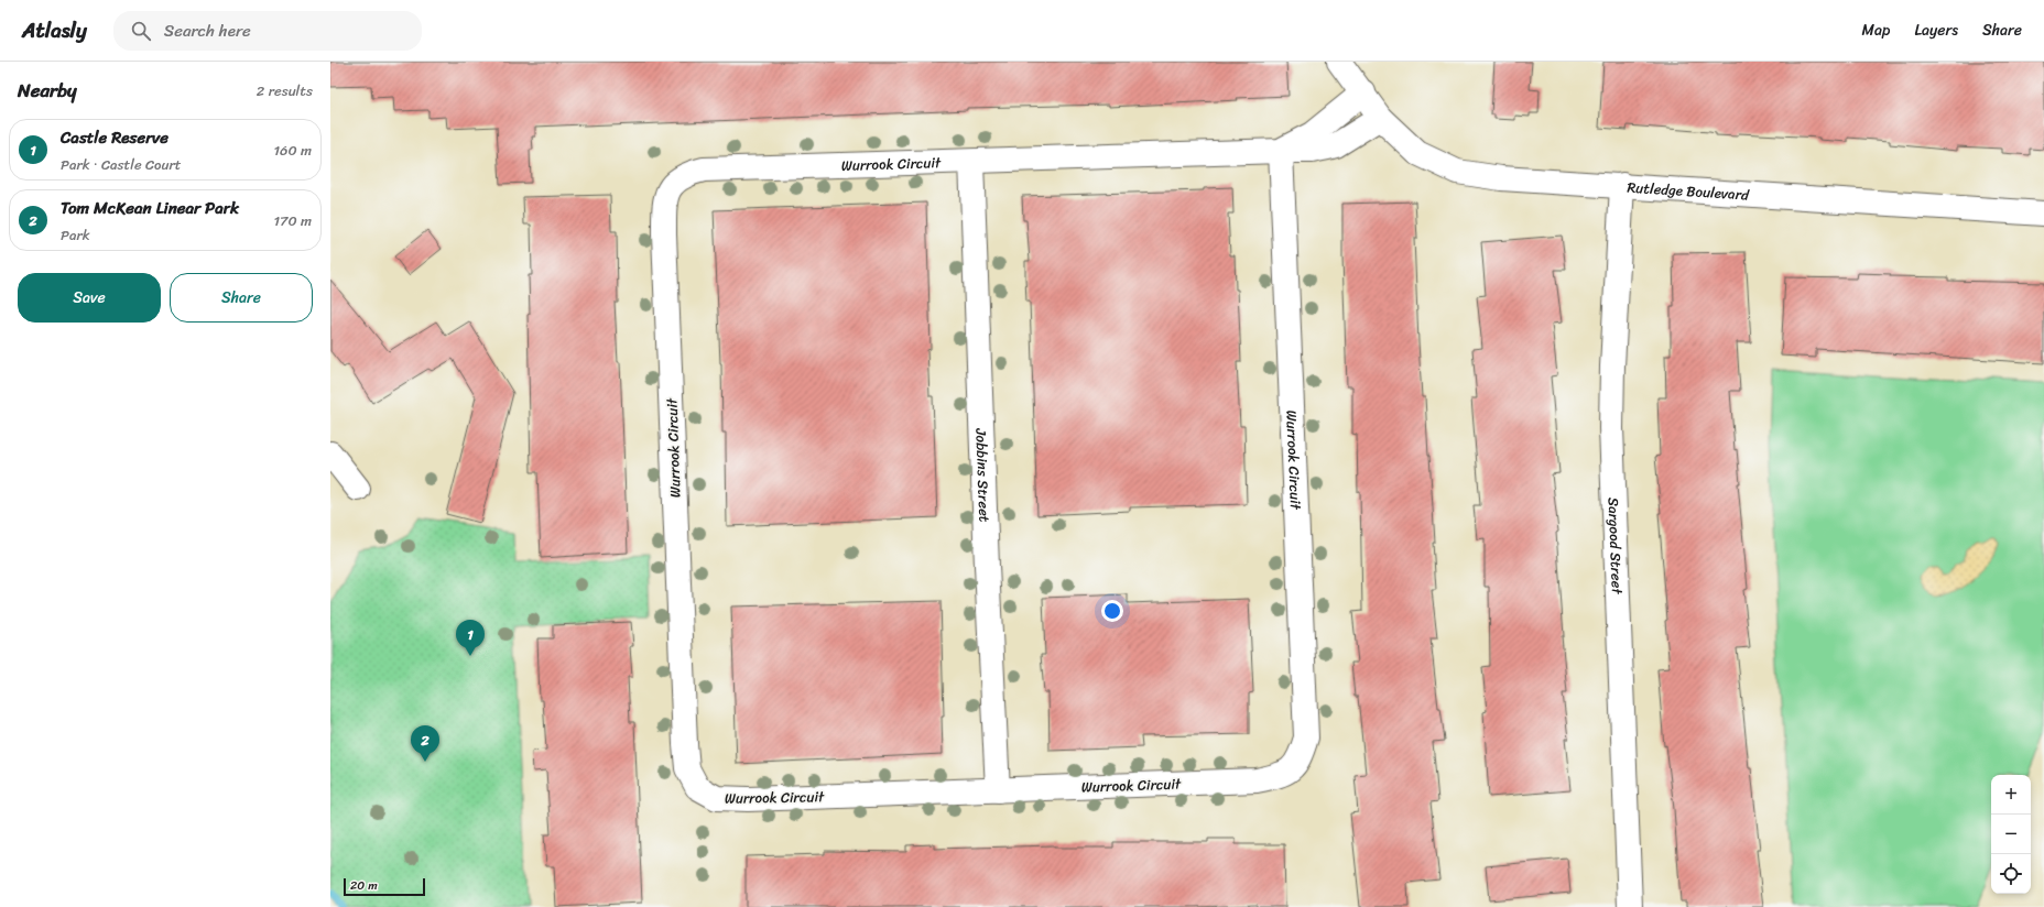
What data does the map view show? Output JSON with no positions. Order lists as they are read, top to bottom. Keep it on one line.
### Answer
{"streets":{"street":["Wurrook Circuit","Rutledge Boulevard","Jobbins Street","Sargood Street"]},"crossings":[["Wurrook Circuit","Rutledge Boulevard"],["Wurrook Circuit","Jobbins Street"],["Rutledge Boulevard","Sargood Street"]],"scale_bar":"20 m","page":{"header":"Atlasly","search":"Search here","nav":["Map","Layers","Share"],"heading":["Nearby","2 results"],"list":[{"mark":"1","name":"Castle Reserve","note":"Park · Castle Court","value":"160 m"},{"mark":"2","name":"Tom McKean Linear Park","note":"Park","value":"170 m"}],"buttons":["Save","Share"],"pins":["1","2"],"map_buttons":["+","−"],"scale":"20 m"}}
